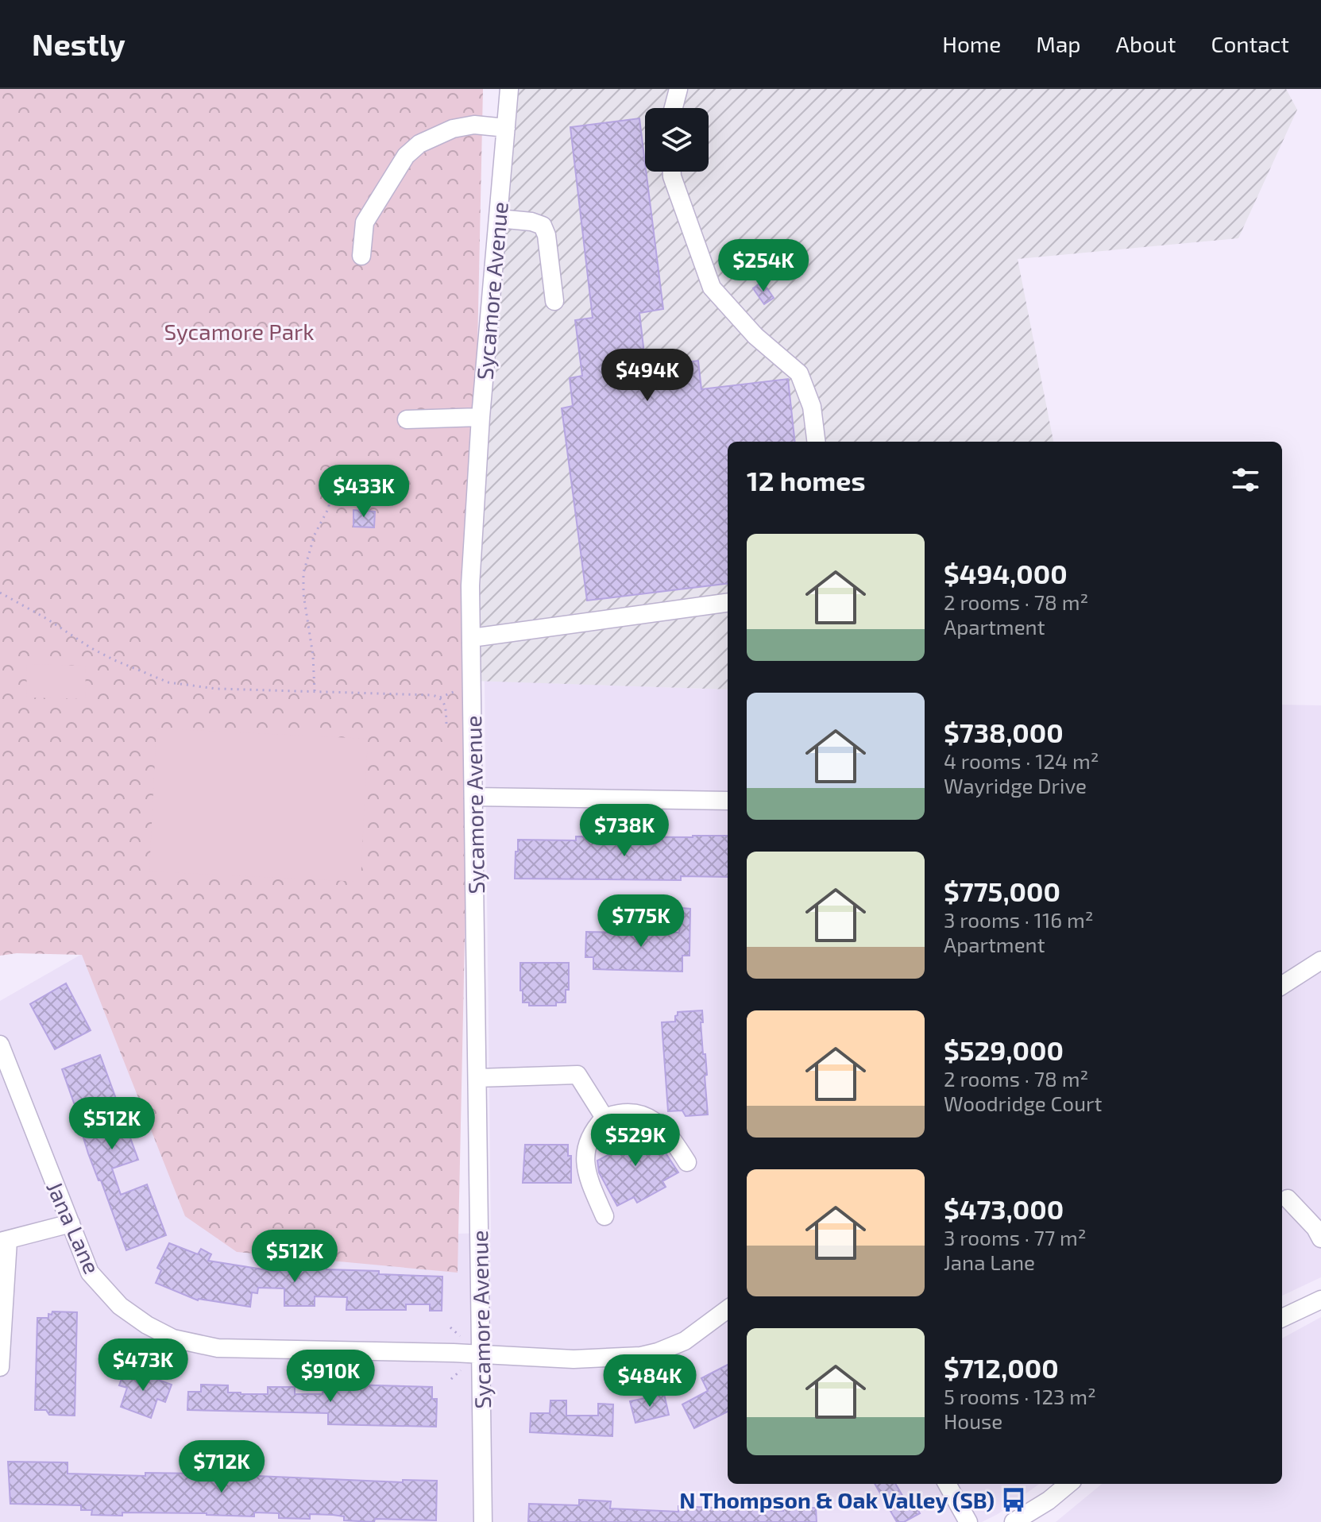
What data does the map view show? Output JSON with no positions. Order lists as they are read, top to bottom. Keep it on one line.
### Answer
{"streets":{"street":["Sycamore Avenue","Jana Lane"]},"crossings":[["Sycamore Avenue","Jana Lane"]],"parks":["Sycamore Park"],"places":{"bus stop":["N Thompson & Oak Valley (SB)"]},"page":{"header":"Nestly","nav":["Home","Map","About","Contact"],"price":["$254K","$494K","$433K","$738K","$775K","$512K","$529K","$512K","$473K","$910K","$484K","$712K"],"heading":"12 homes","list":[{"name":"$494,000","note":"2 rooms · 78 m² · Apartment"},{"name":"$738,000","note":"4 rooms · 124 m² · Wayridge Drive"},{"name":"$775,000","note":"3 rooms · 116 m² · Apartment"},{"name":"$529,000","note":"2 rooms · 78 m² · Woodridge Court"},{"name":"$473,000","note":"3 rooms · 77 m² · Jana Lane"},{"name":"$712,000","note":"5 rooms · 123 m² · House"}]}}
